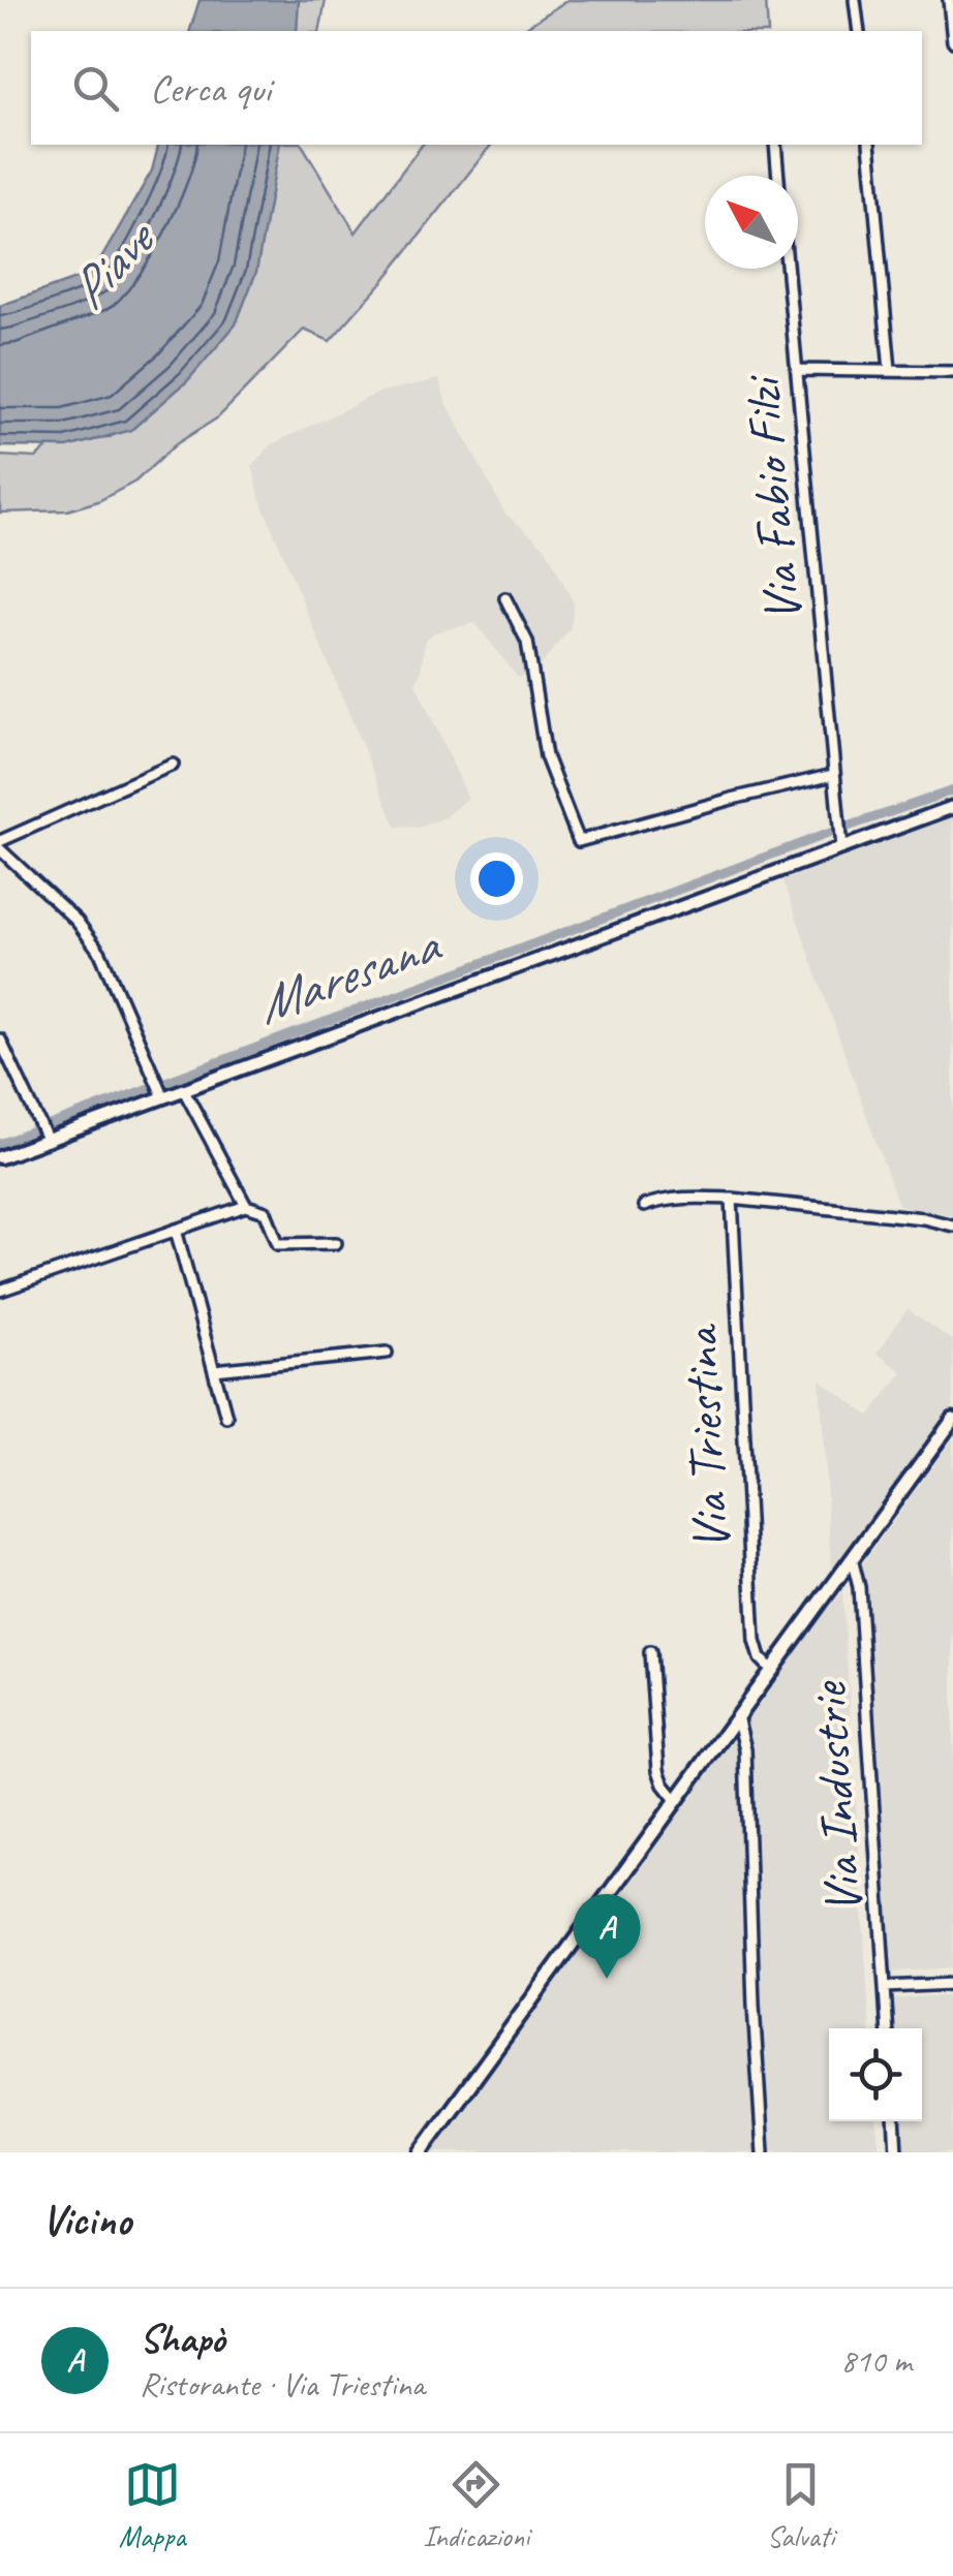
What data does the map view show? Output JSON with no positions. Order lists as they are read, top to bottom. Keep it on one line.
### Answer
{"streets":{"street":["Via Fabio Filzi","Via Triestina","Via Industrie"]},"water":["Piave","Maresana"],"north":"top left","page":{"search":"Cerca qui","pins":"A","heading":"Vicino","list":[{"mark":"A","name":"Shapò","note":"Ristorante · Via Triestina","value":"810 m"}],"nav":["Mappa","Indicazioni","Salvati"]}}
